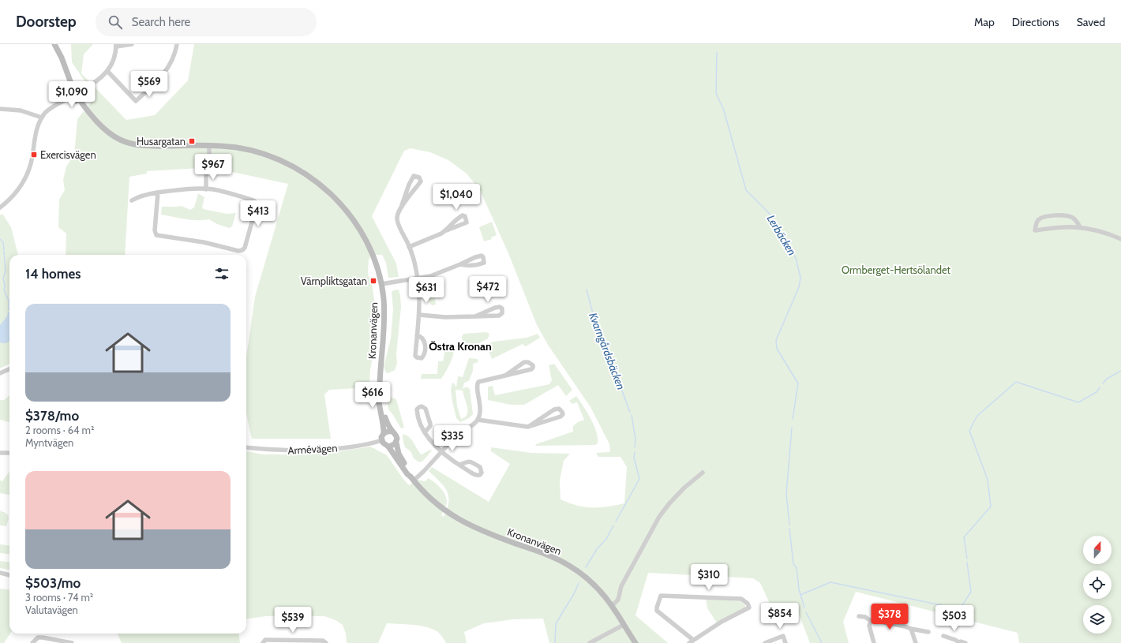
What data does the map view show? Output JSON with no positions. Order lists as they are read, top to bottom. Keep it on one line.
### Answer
{"streets":{"street":["Kronanvägen","Armévägen"]},"crossings":[["Kronanvägen","Armévägen"]],"districts":["Östra Kronan"],"water":["Lerbäcken","Kvarngårdsbäcken"],"parks":["Ormberget-Hertsölandet"],"places":{"transit":["Husargatan","Exercisvägen","Värnpliktsgatan"]},"north":"top","page":{"header":"Doorstep","search":"Search here","nav":["Map","Directions","Saved"],"price":["$569","$1,090","$967","$1,040","$413","$472","$631","$616","$335","$310","$854","$378","$503","$539"],"heading":"14 homes","list":[{"name":"$378/mo","note":"2 rooms · 64 m² · Myntvägen"},{"name":"$503/mo","note":"3 rooms · 74 m² · Valutavägen"}]}}
